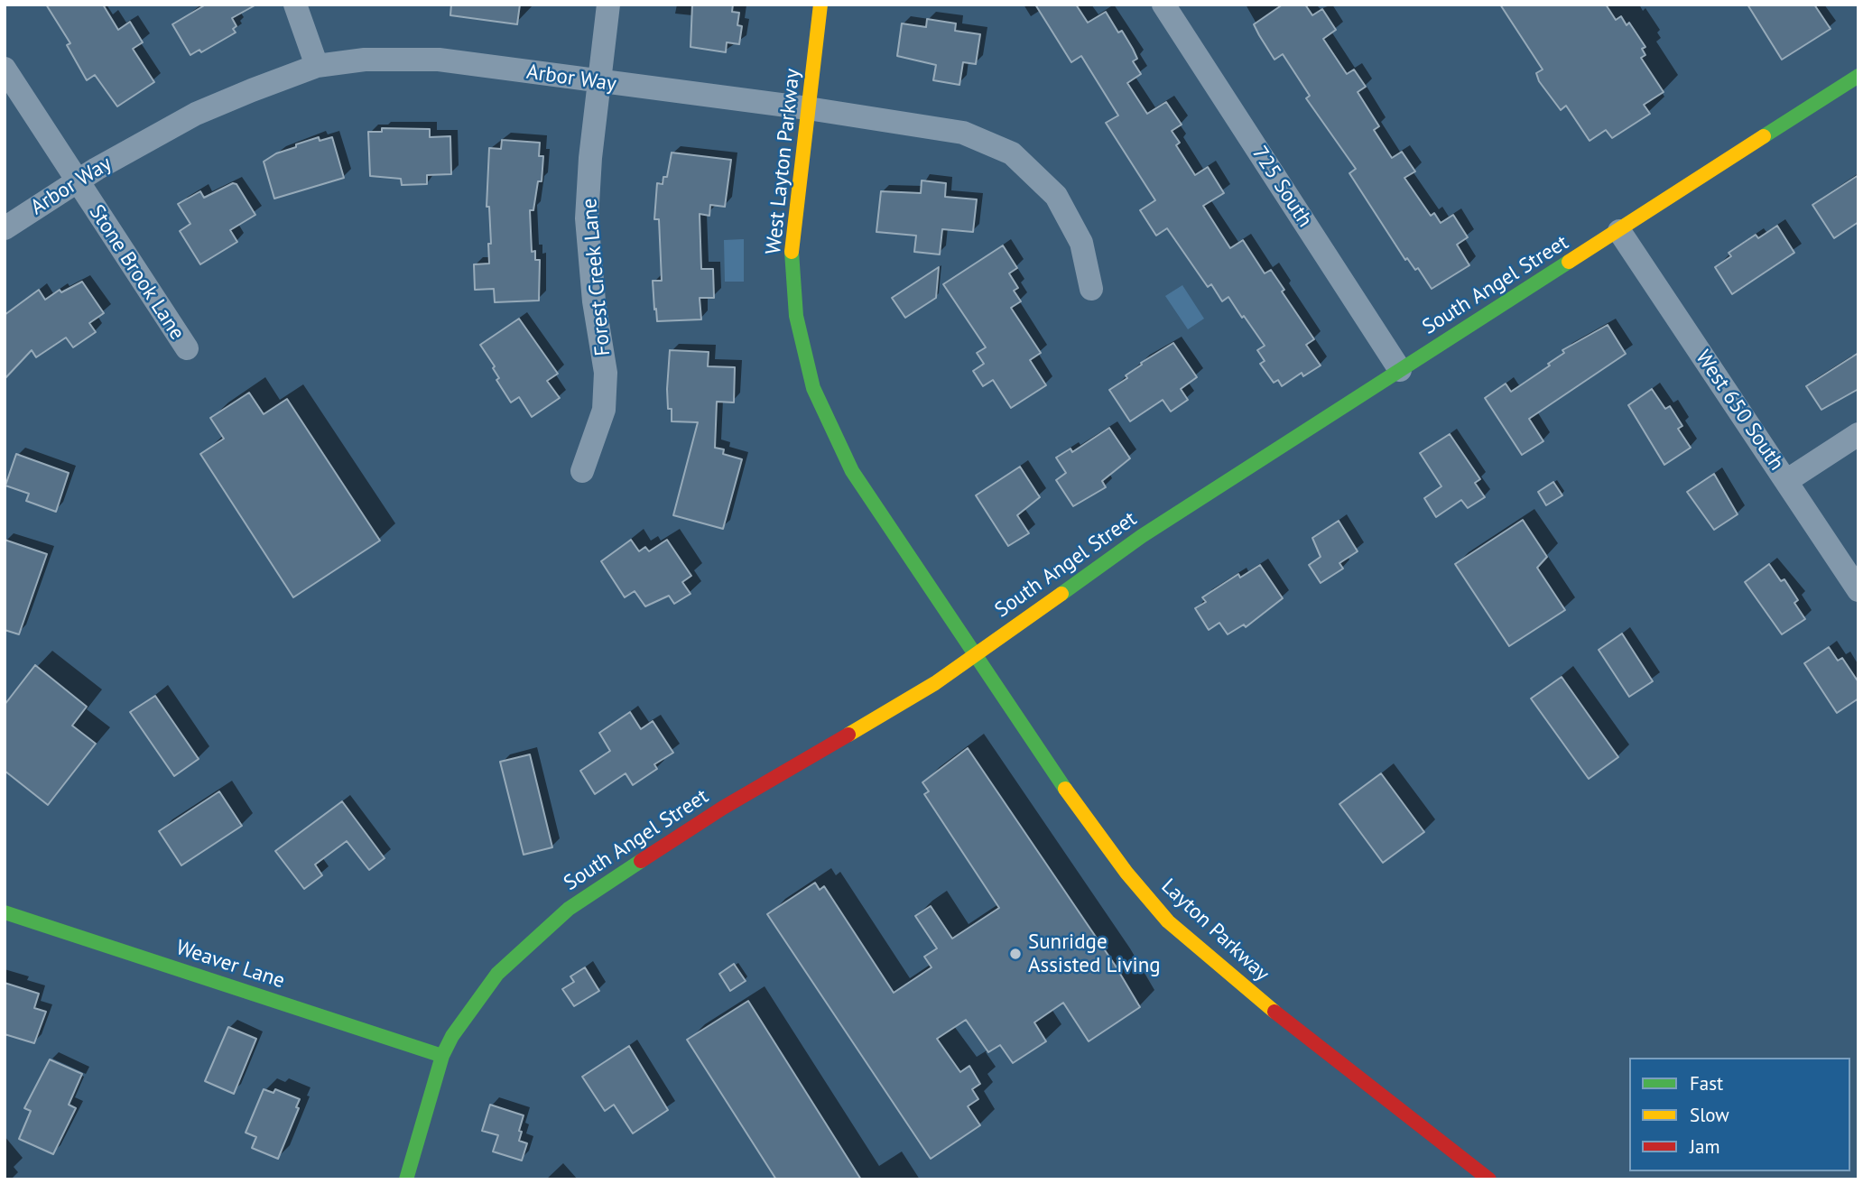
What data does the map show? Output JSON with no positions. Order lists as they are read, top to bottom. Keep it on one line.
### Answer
{"streets":{"main road":["West Layton Parkway","South Angel Street","Layton Parkway","Weaver Lane"],"street":["Arbor Way","725 South","Stone Brook Lane","Forest Creek Lane","West 650 South"]},"crossings":[["Arbor Way","West Layton Parkway"],["Arbor Way","Stone Brook Lane"],["Arbor Way","Forest Creek Lane"],["West Layton Parkway","South Angel Street"],["West Layton Parkway","Layton Parkway"],["725 South","South Angel Street"],["South Angel Street","West 650 South"],["South Angel Street","Layton Parkway"],["South Angel Street","Weaver Lane"]],"places":["Sunridge Assisted Living"],"legend":["Fast","Slow","Jam"]}
